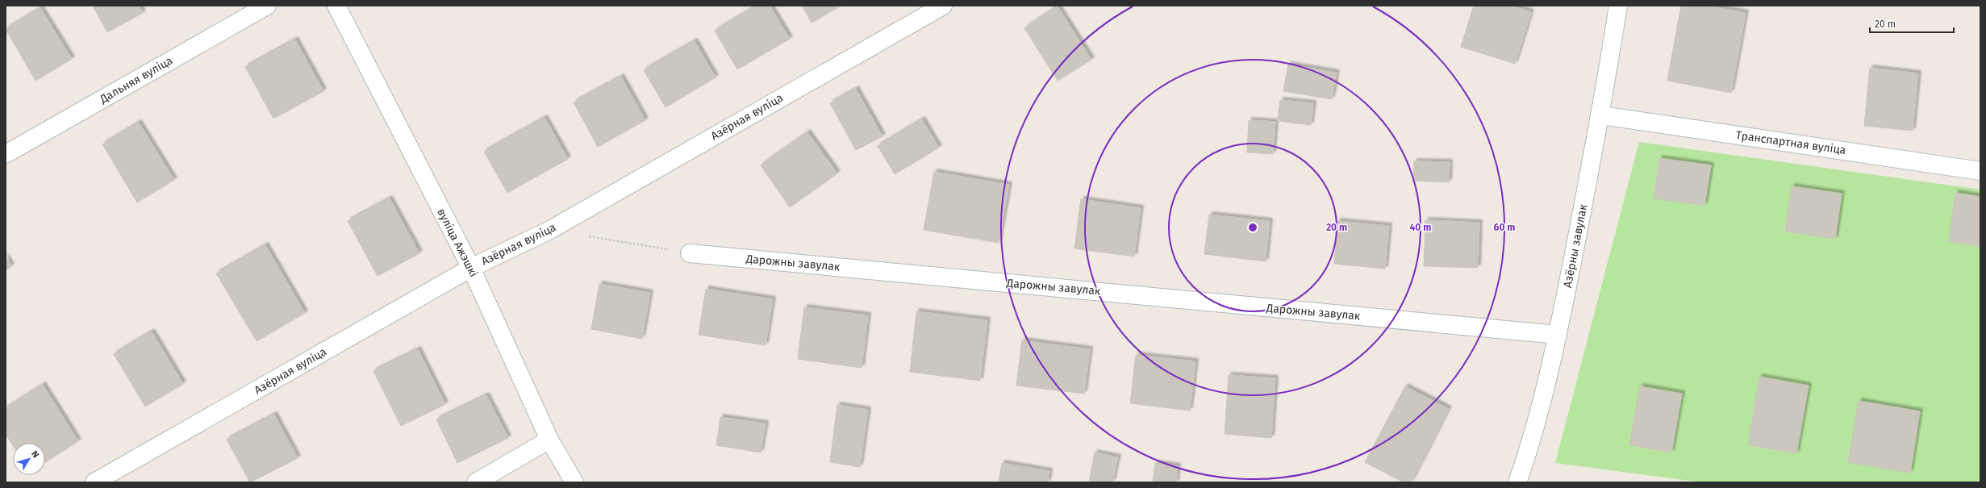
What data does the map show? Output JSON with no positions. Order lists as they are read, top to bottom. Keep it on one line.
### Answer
{"streets":{"street":["Дальняя вуліца","Азёрная вуліца","Транспартная вуліца","вуліца Ажэшкі","Азёрны завулак","Дарожны завулак"]},"crossings":[["Азёрная вуліца","вуліца Ажэшкі"],["Транспартная вуліца","Азёрны завулак"],["Азёрны завулак","Дарожны завулак"]],"scale_bar":"20 m","north":"top right","rings":["20 m","40 m","60 m"]}
